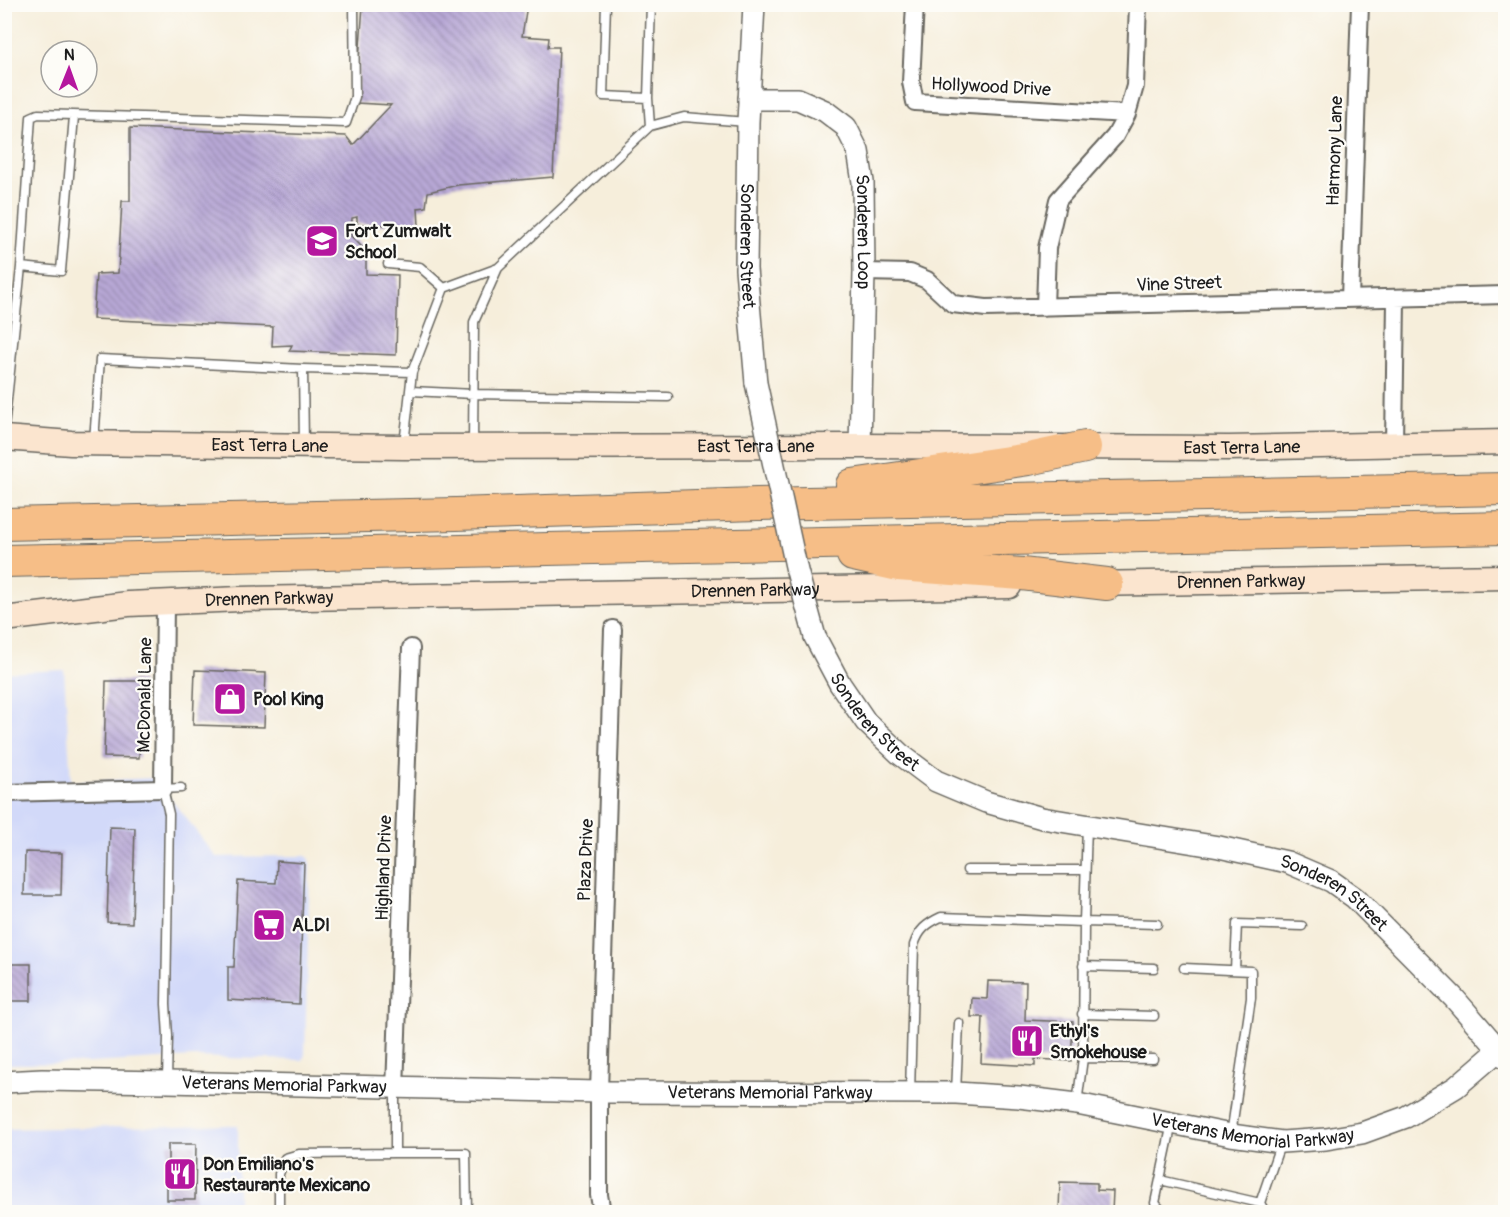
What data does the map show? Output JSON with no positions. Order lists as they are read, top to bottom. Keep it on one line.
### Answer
{"streets":{"main road":["East Terra Lane","Drennen Parkway"],"street":["Hollywood Drive","Harmony Lane","Sonderen Loop","Sonderen Street","Vine Street","McDonald Lane","Plaza Drive","Highland Drive","Veterans Memorial Parkway"]},"crossings":[["Harmony Lane","Vine Street"],["Sonderen Loop","Sonderen Street"],["Sonderen Loop","Vine Street"],["Sonderen Loop","East Terra Lane"],["Sonderen Street","Veterans Memorial Parkway"],["Drennen Parkway","McDonald Lane"],["Plaza Drive","Veterans Memorial Parkway"],["Highland Drive","Veterans Memorial Parkway"]],"places":{"school or university":["Fort Zumwalt School"],"shop":["Pool King"],"supermarket":["ALDI"],"restaurant":["Ethyl's Smokehouse","Don Emiliano's Restaurante Mexicano"]},"north":"top"}
